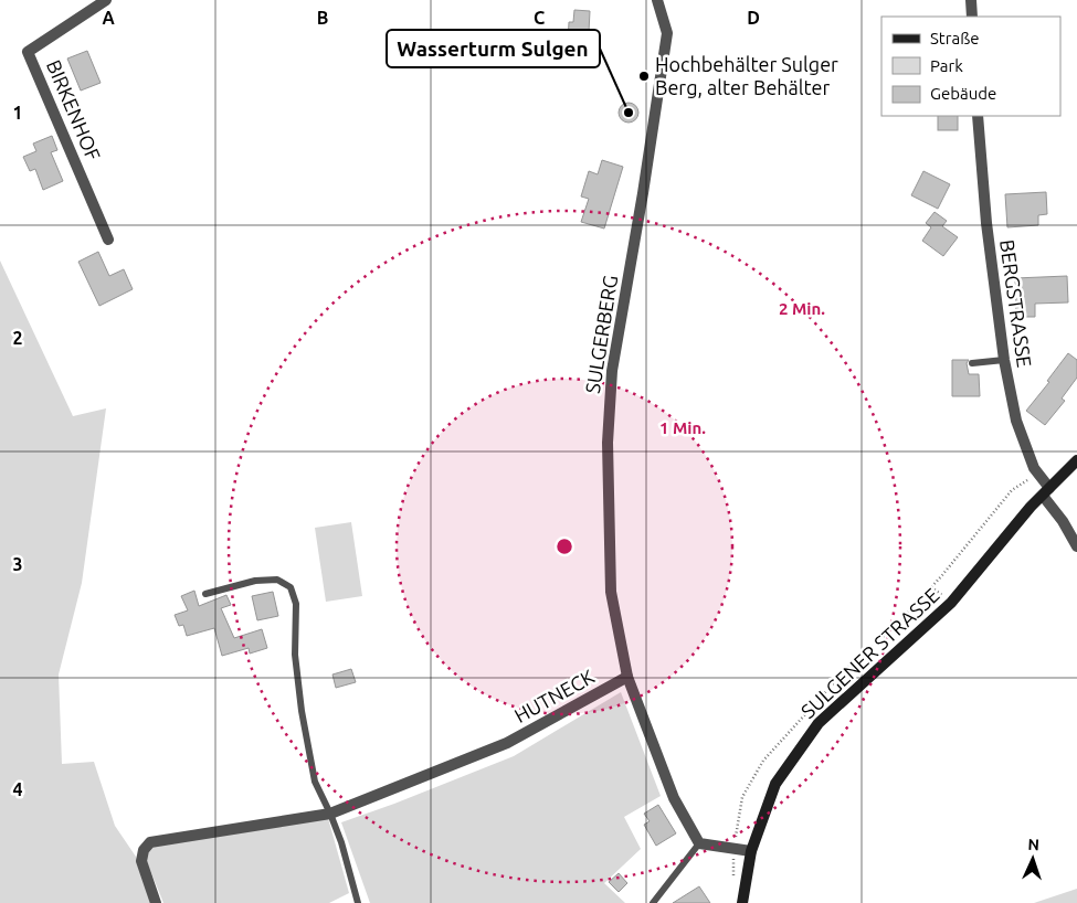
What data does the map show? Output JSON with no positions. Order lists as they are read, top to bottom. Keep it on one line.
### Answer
{"streets":{"main road":["SULGENER STRASSE"],"street":["BIRKENHOF","BERGSTRASSE","SULGERBERG","HUTNECK"]},"crossings":[["BERGSTRASSE","SULGENER STRASSE"],["SULGERBERG","HUTNECK"]],"places":["Hochbehälter Sulger Berg, alter Behälter","Wasserturm Sulgen"],"legend":["Straße","Park","Gebäude"],"north":"top","grid":{"columns":["A","B","C","D"],"rows":["1","2","3","4"]},"rings":["2 Min.","1 Min."]}
